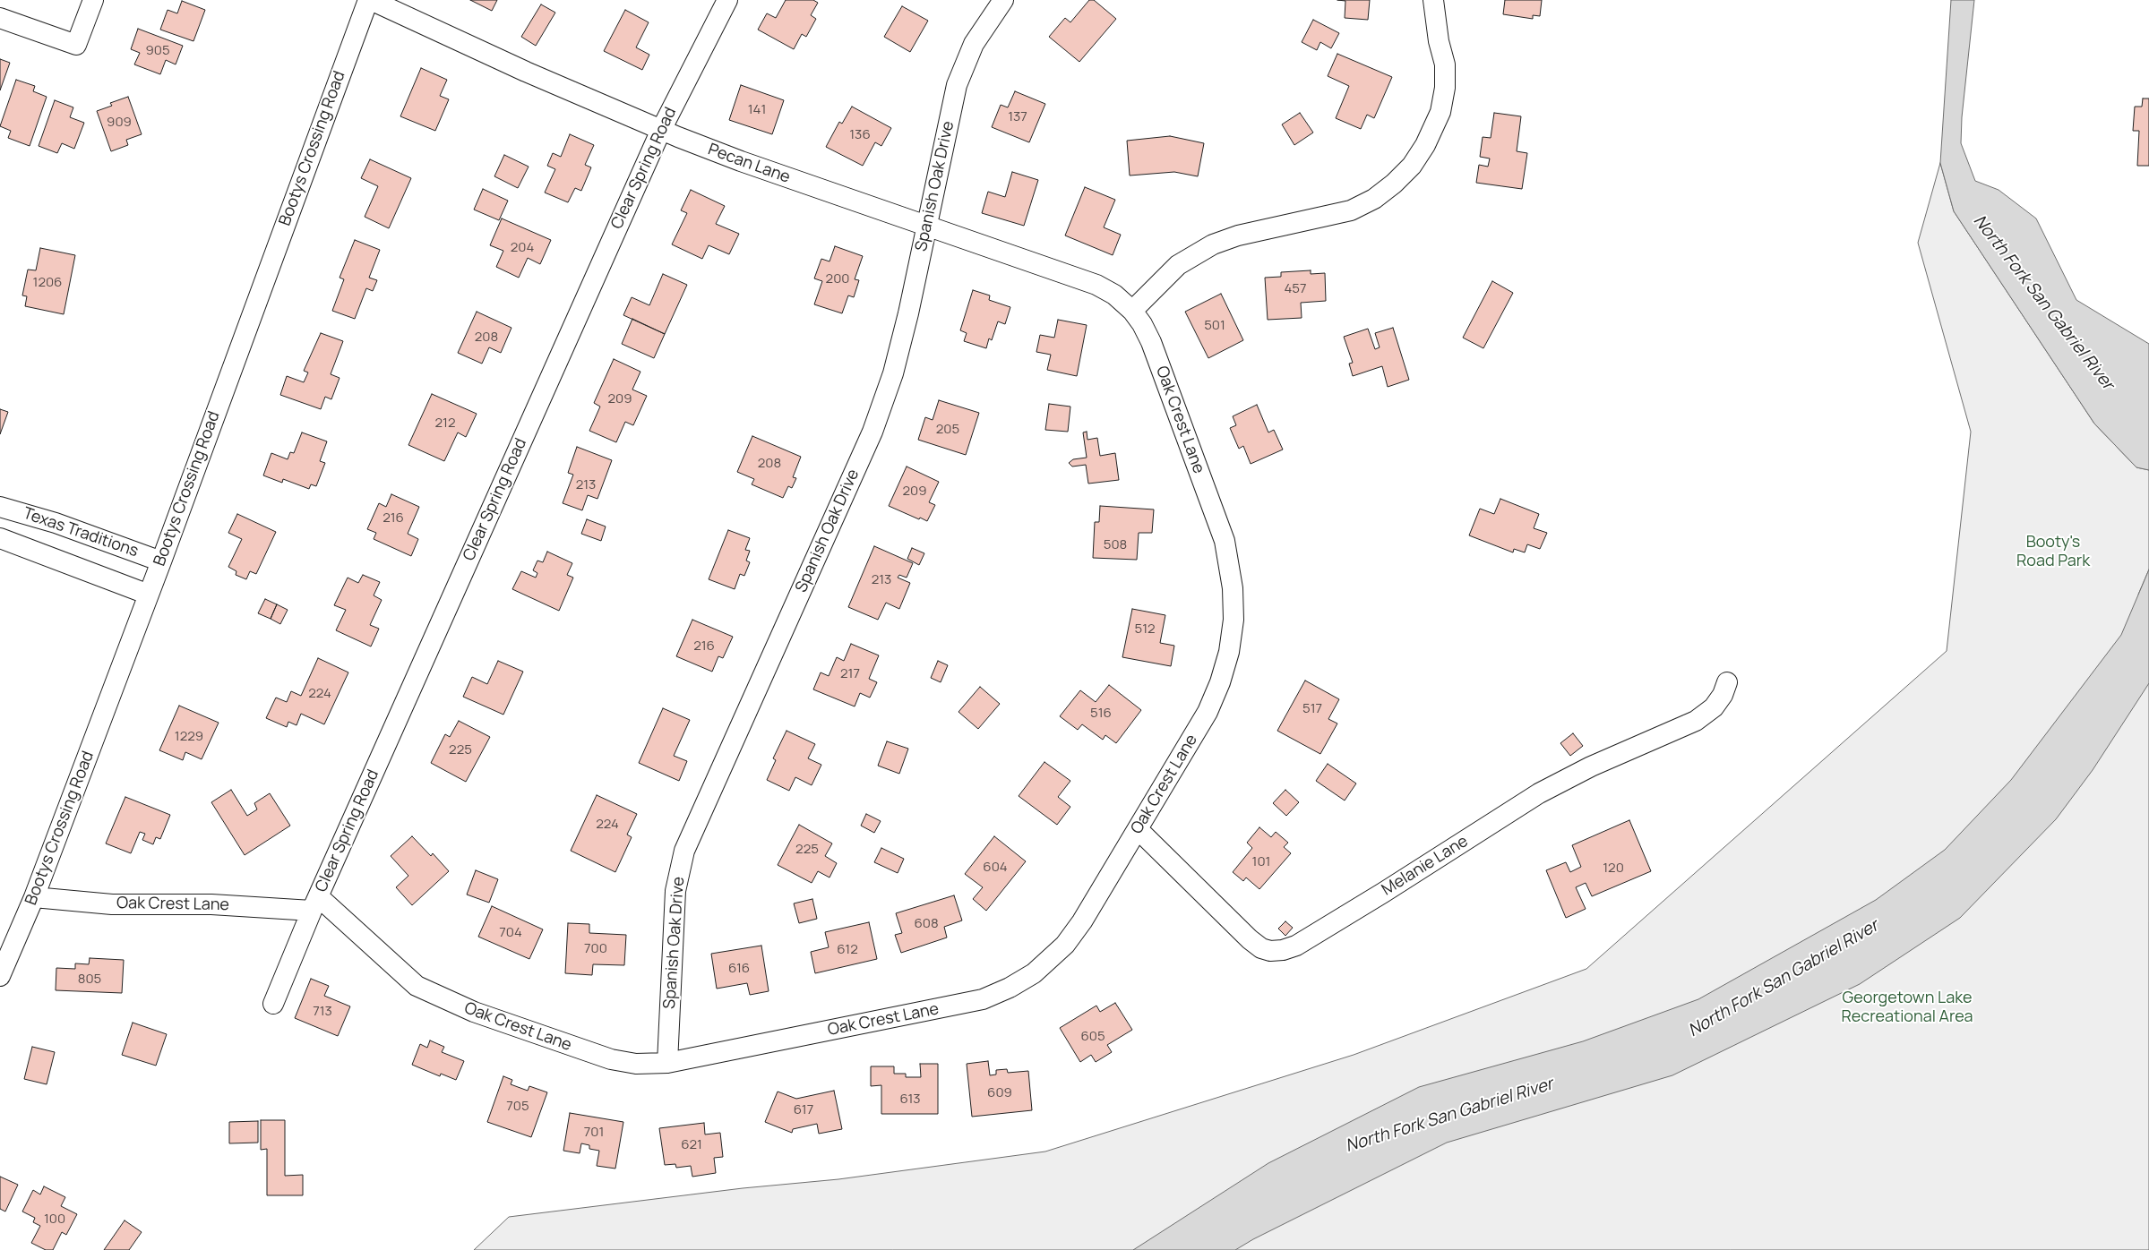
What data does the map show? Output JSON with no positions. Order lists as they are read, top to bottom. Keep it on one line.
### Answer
{"streets":{"street":["Bootys Crossing Road","Pecan Lane","Clear Spring Road","Spanish Oak Drive","Oak Crest Lane","Texas Traditions","Melanie Lane"]},"crossings":[["Bootys Crossing Road","Pecan Lane"],["Bootys Crossing Road","Oak Crest Lane"],["Bootys Crossing Road","Texas Traditions"],["Pecan Lane","Clear Spring Road"],["Pecan Lane","Spanish Oak Drive"],["Pecan Lane","Oak Crest Lane"],["Clear Spring Road","Oak Crest Lane"],["Spanish Oak Drive","Oak Crest Lane"],["Oak Crest Lane","Melanie Lane"]],"water":["North Fork San Gabriel River"],"parks":["Booty's Road Park","Georgetown Lake Recreational Area"],"house_numbers":["905","141","137","909","136","204","200","1206","457","501","208","209","212","205","208","213","209","216","508","213","512","216","217","224","517","516","1229","225","224","225","101","604","120","608","704","700","612","616","805","713","605","609","613","705","617","701","621","100"]}
